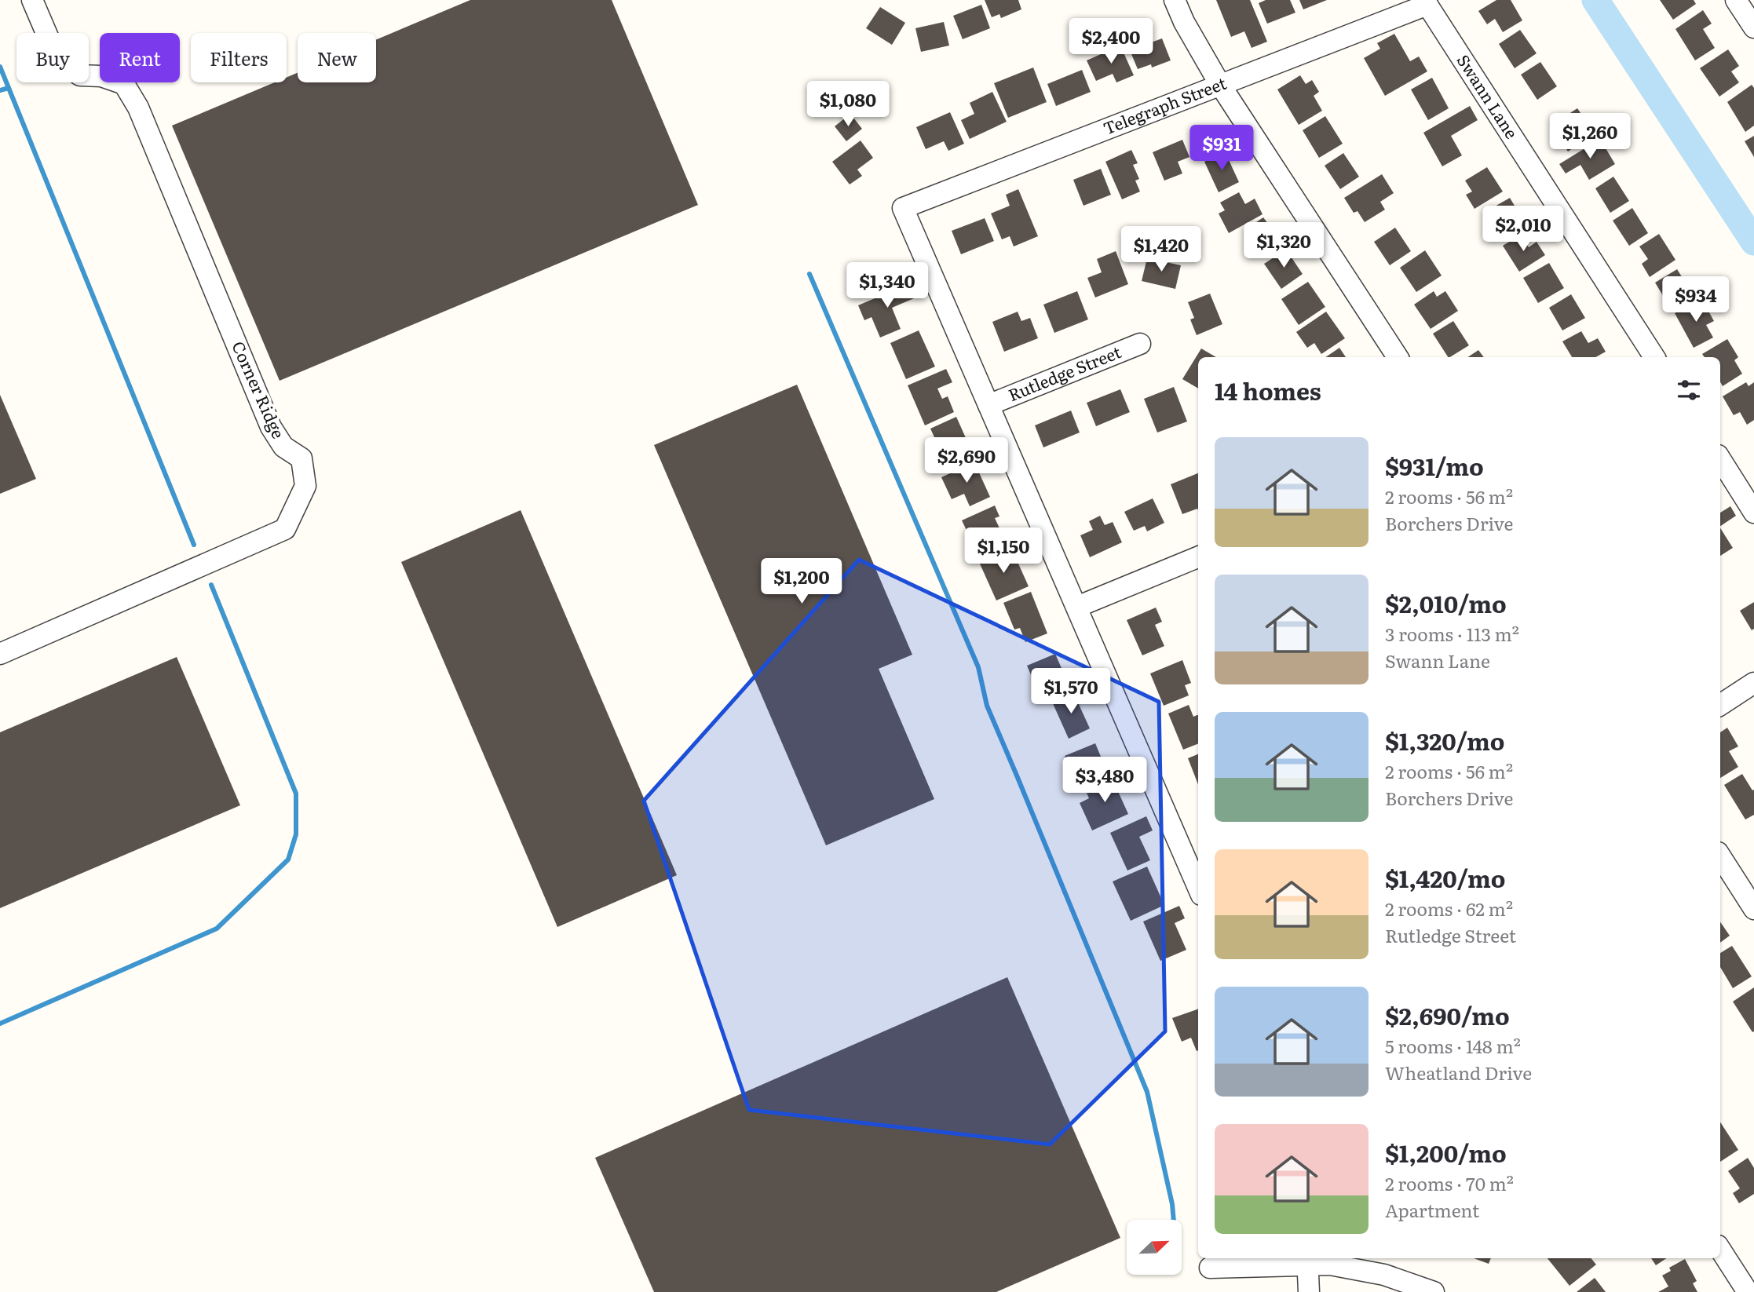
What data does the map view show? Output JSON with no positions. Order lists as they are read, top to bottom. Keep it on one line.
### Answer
{"streets":{"street":["Swann Lane","Telegraph Street","Rutledge Street","Corner Ridge"]},"crossings":[["Swann Lane","Telegraph Street"],["Telegraph Street","Rutledge Street"]],"north":"top right","page":{"price":["$2,400","$1,080","$1,260","$931","$2,010","$1,320","$1,420","$1,340","$934","$2,690","$1,150","$1,200","$1,570","$3,480"],"chip":["Buy","Rent","Filters","New"],"heading":"14 homes","list":[{"name":"$931/mo","note":"2 rooms · 56 m² · Borchers Drive"},{"name":"$2,010/mo","note":"3 rooms · 113 m² · Swann Lane"},{"name":"$1,320/mo","note":"2 rooms · 56 m² · Borchers Drive"},{"name":"$1,420/mo","note":"2 rooms · 62 m² · Rutledge Street"},{"name":"$2,690/mo","note":"5 rooms · 148 m² · Wheatland Drive"},{"name":"$1,200/mo","note":"2 rooms · 70 m² · Apartment"}]}}
